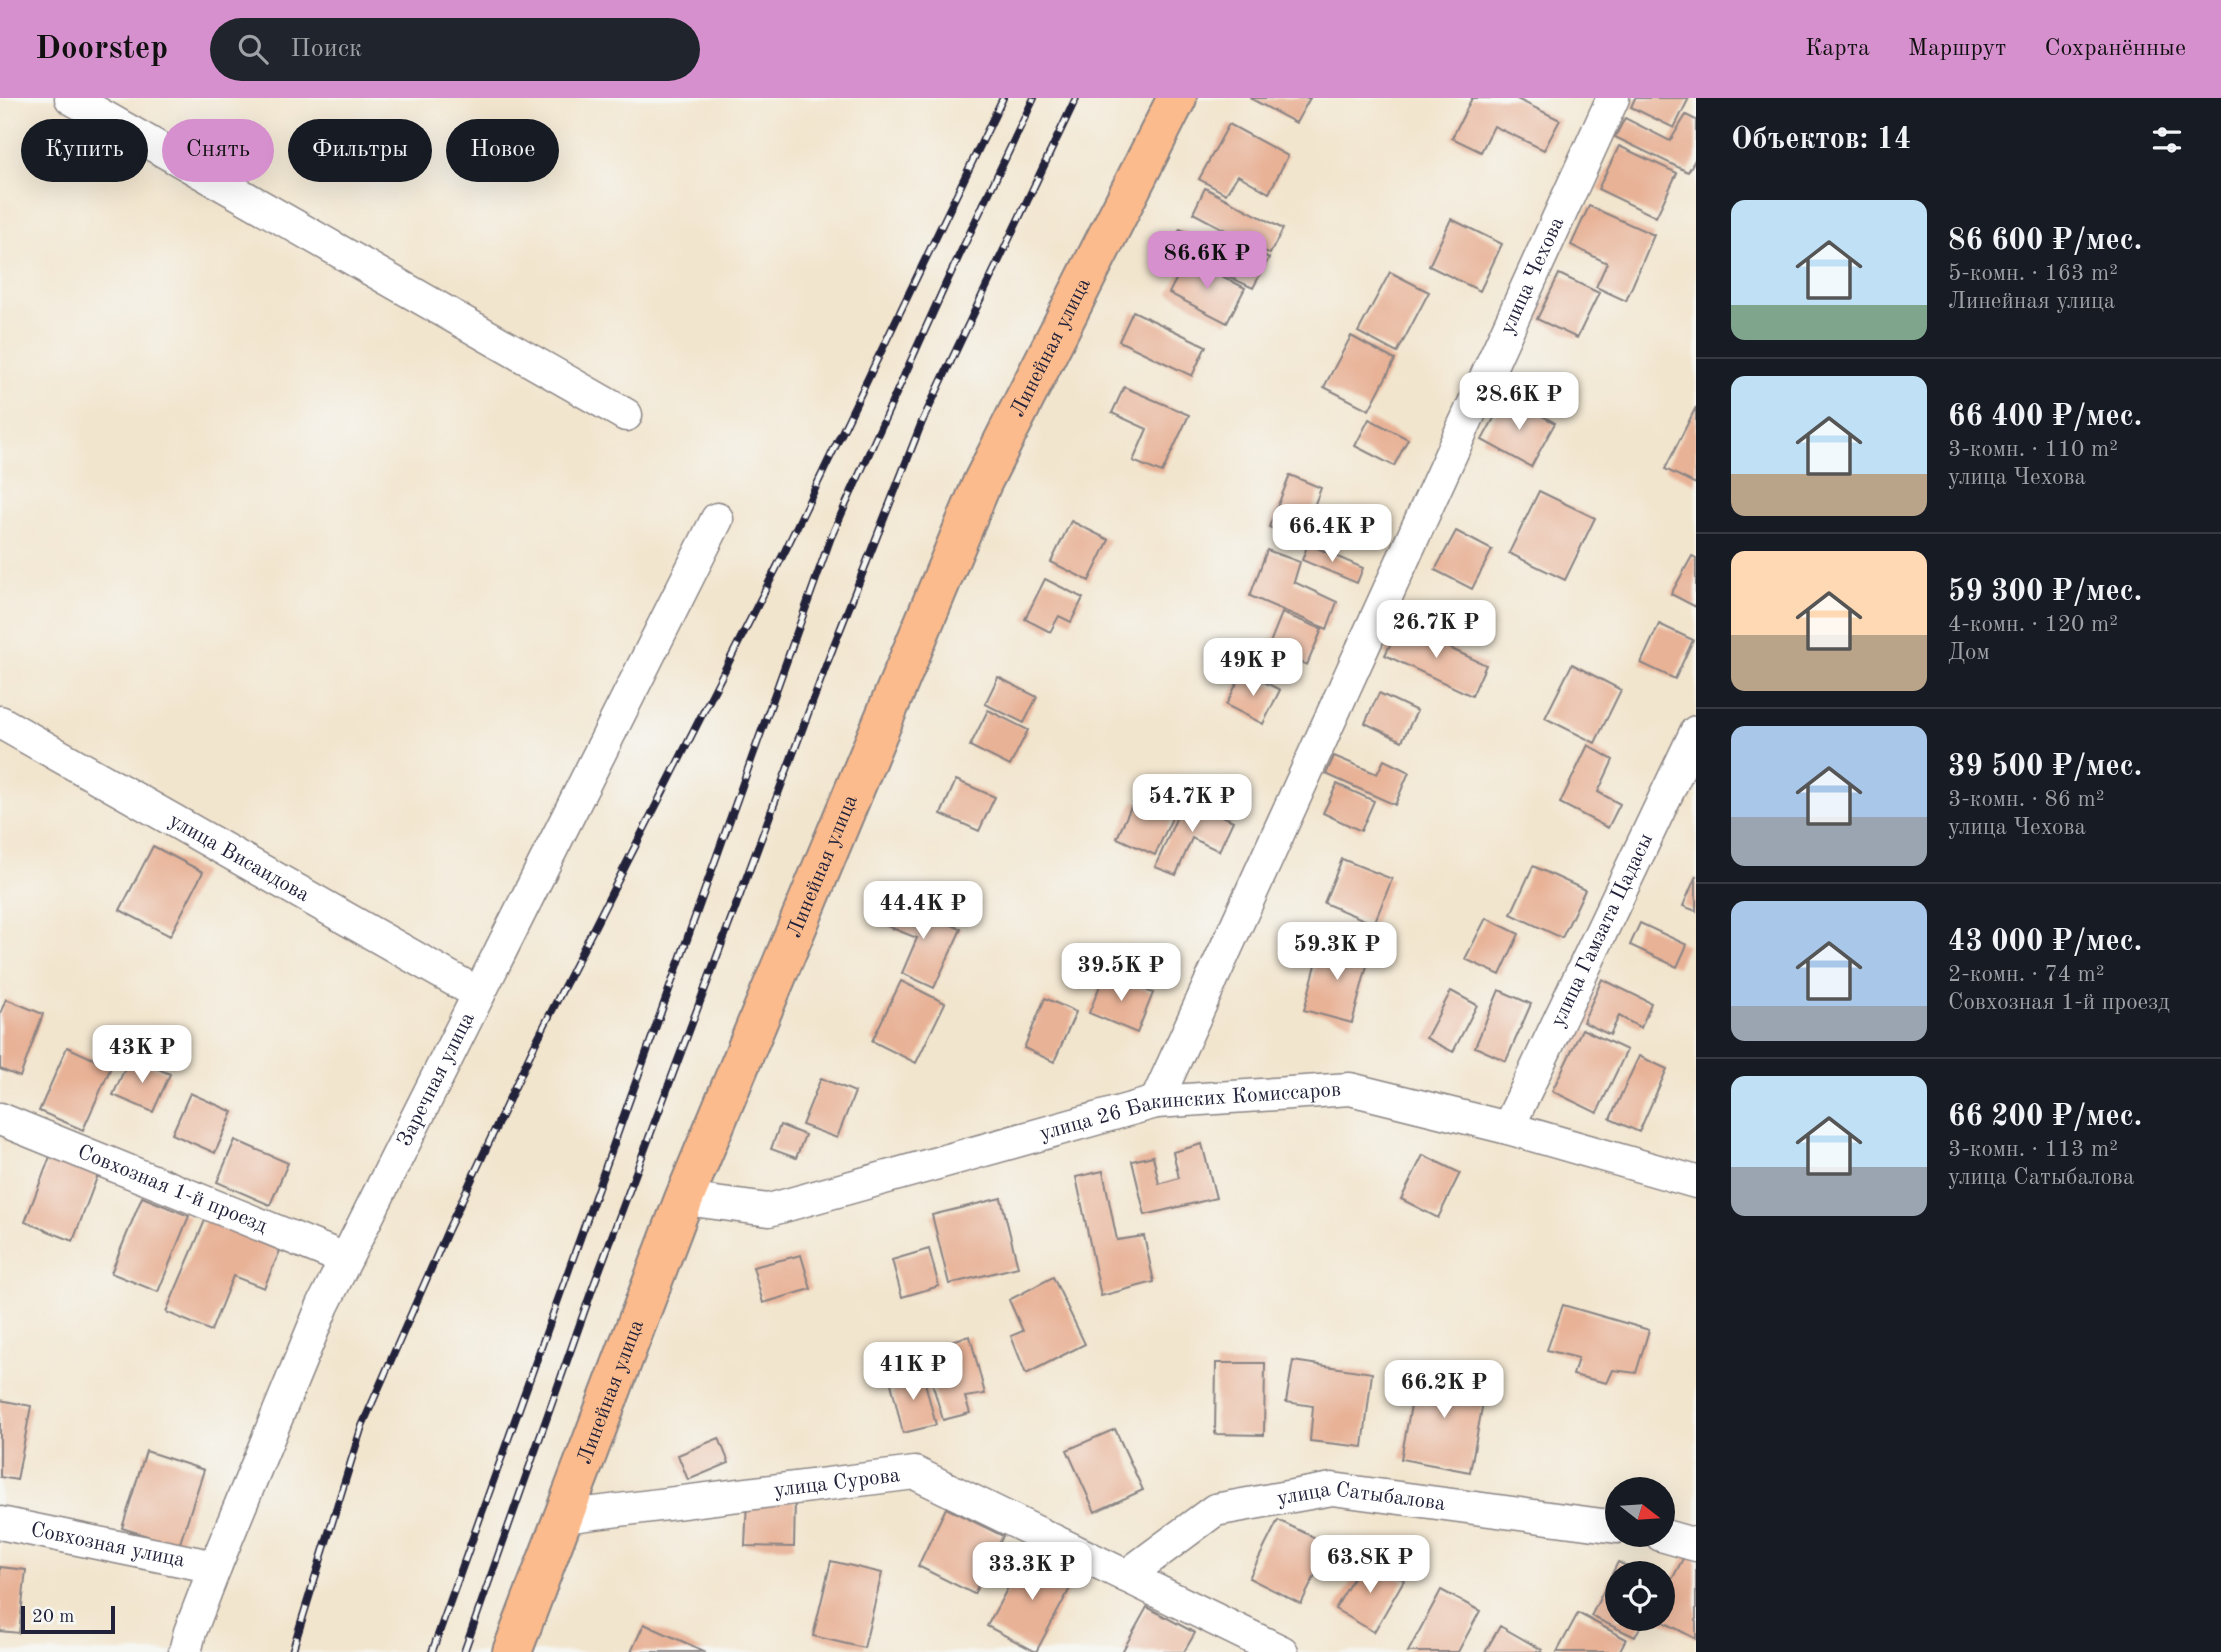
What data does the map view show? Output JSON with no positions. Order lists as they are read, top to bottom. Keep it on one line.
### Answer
{"streets":{"main road":["Линейная улица"],"street":["улица Чехова","улица Висаидова","улица Гамзата Цадасы","Заречная улица","улица 26 Бакинских Комиссаров","Совхозная 1-й проезд","улица Сурова","улица Сатыбалова","Совхозная улица"]},"crossings":[["улица Чехова","улица 26 Бакинских Комиссаров"],["Линейная улица","улица 26 Бакинских Комиссаров"],["Линейная улица","улица Сурова"],["улица Висаидова","Заречная улица"],["улица Гамзата Цадасы","улица 26 Бакинских Комиссаров"],["Заречная улица","Совхозная 1-й проезд"],["Заречная улица","Совхозная улица"],["улица Сурова","улица Сатыбалова"]],"scale_bar":"20 m","north":"right","page":{"header":"Doorstep","search":"Поиск","nav":["Карта","Маршрут","Сохранённые"],"heading":"Объектов: 14","chip":["Купить","Снять","Фильтры","Новое"],"list":[{"name":"86 600 ₽/мес.","note":"5-комн. · 163 m² · Линейная улица"},{"name":"66 400 ₽/мес.","note":"3-комн. · 110 m² · улица Чехова"},{"name":"59 300 ₽/мес.","note":"4-комн. · 120 m² · Дом"},{"name":"39 500 ₽/мес.","note":"3-комн. · 86 m² · улица Чехова"},{"name":"43 000 ₽/мес.","note":"2-комн. · 74 m² · Совхозная 1-й проезд"},{"name":"66 200 ₽/мес.","note":"3-комн. · 113 m² · улица Сатыбалова"}],"price":["86.6K ₽","28.6K ₽","66.4K ₽","26.7K ₽","49K ₽","54.7K ₽","44.4K ₽","59.3K ₽","39.5K ₽","43K ₽","41K ₽","66.2K ₽","63.8K ₽","33.3K ₽"],"scale":"20 m"}}
